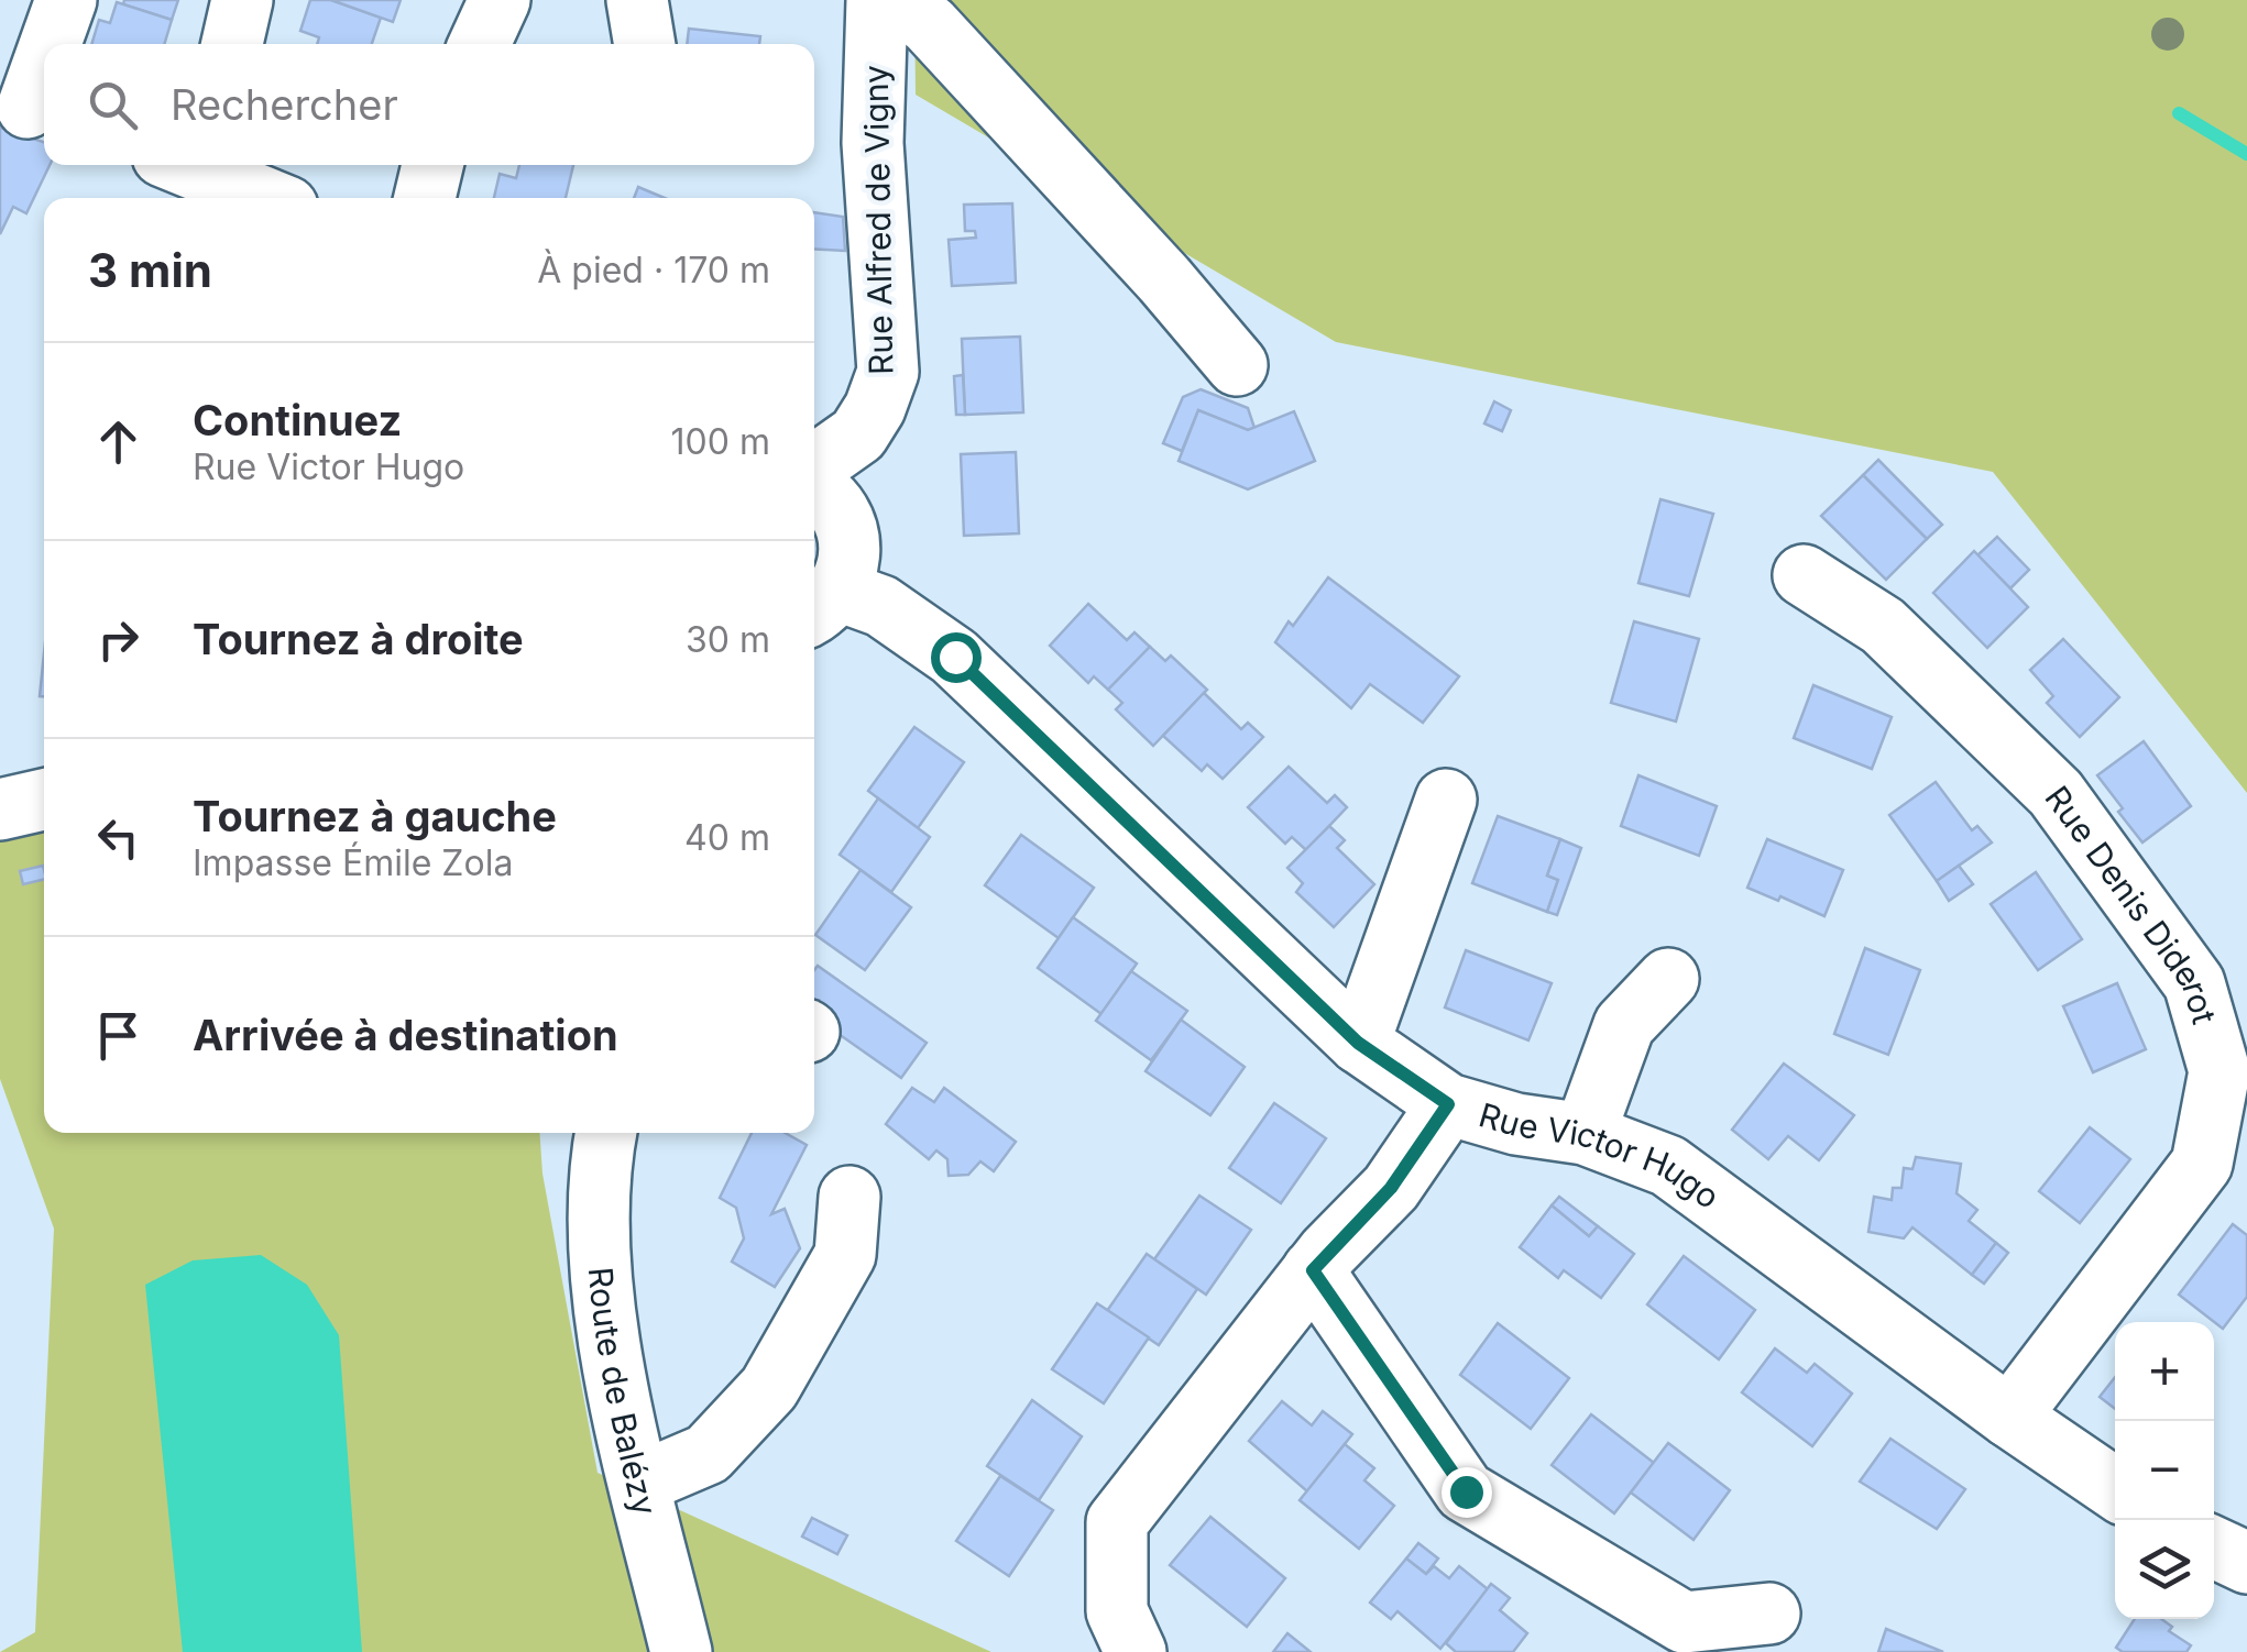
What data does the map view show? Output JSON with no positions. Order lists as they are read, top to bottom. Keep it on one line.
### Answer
{"streets":{"street":["Rue Alfred de Vigny","Rue Denis Diderot","Rue Victor Hugo","Route de Balézy"]},"crossings":[["Rue Alfred de Vigny","Rue Victor Hugo"],["Rue Denis Diderot","Rue Victor Hugo"]],"page":{"search":"Rechercher","heading":["3 min","À pied · 170 m"],"list":[["Continuez","Rue Victor Hugo","100 m"],["Tournez à droite","30 m"],["Tournez à gauche","Impasse Émile Zola","40 m"],"Arrivée à destination"],"map_buttons":["+","−"]}}
